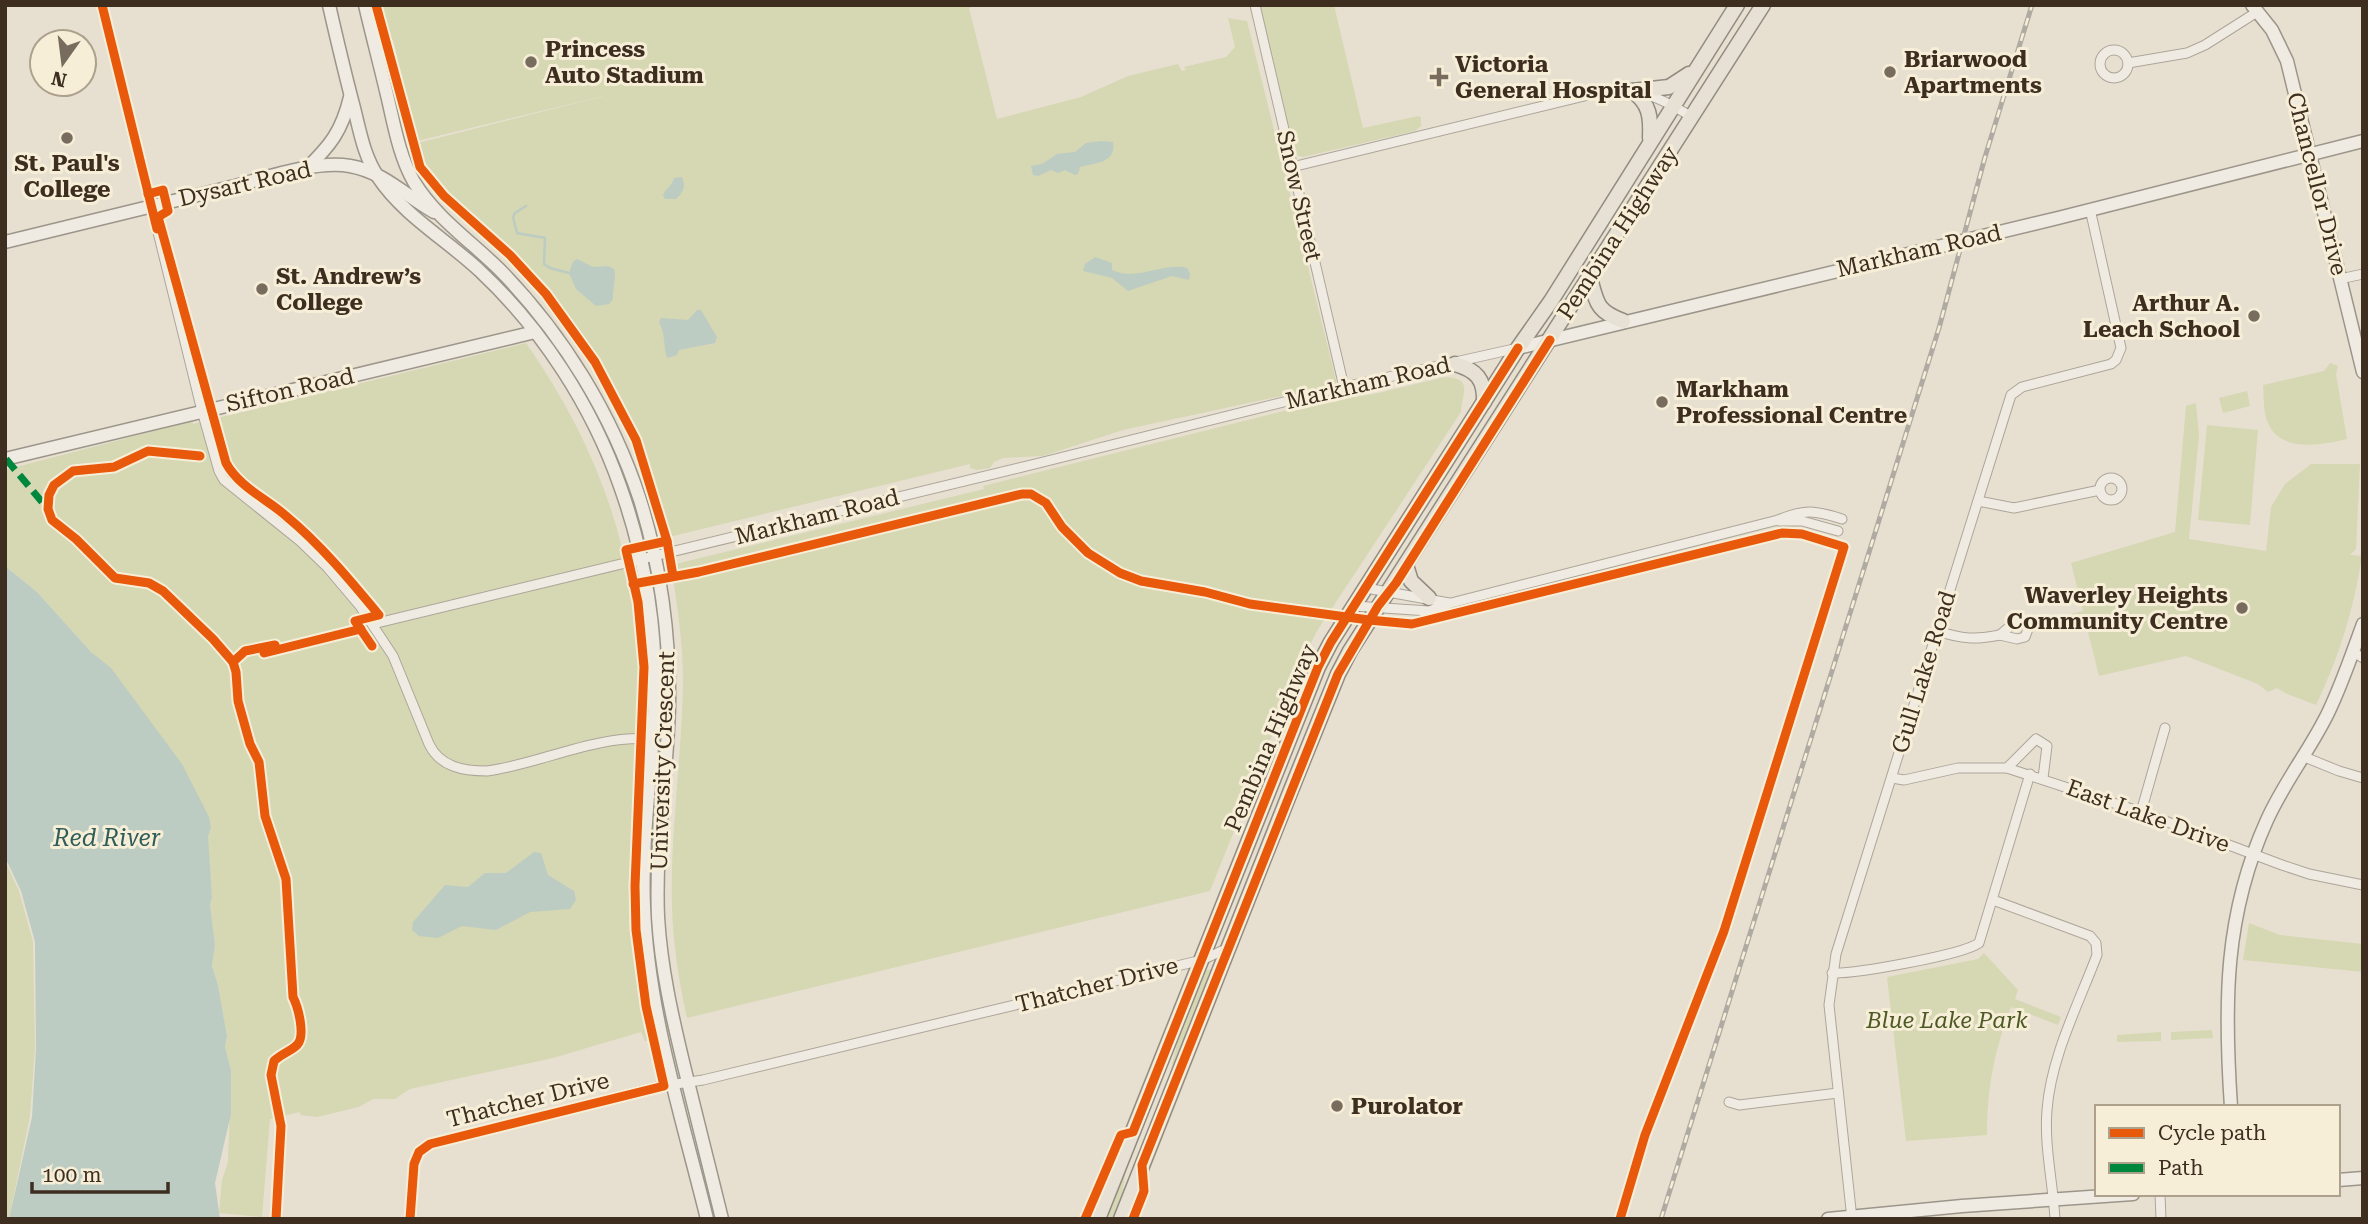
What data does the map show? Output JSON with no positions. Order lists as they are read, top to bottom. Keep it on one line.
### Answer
{"streets":{"main road":["Pembina Highway"],"street":["Dysart Road","Chancellor Drive","Snow Street","Markham Road","Sifton Road","Gull Lake Road","University Crescent","East Lake Drive","Thatcher Drive"]},"crossings":[["Dysart Road","University Crescent"],["Chancellor Drive","Markham Road"],["Snow Street","Markham Road"],["Pembina Highway","Markham Road"],["Pembina Highway","Thatcher Drive"],["Markham Road","Gull Lake Road"],["Markham Road","University Crescent"],["Sifton Road","University Crescent"],["Gull Lake Road","East Lake Drive"],["University Crescent","Thatcher Drive"]],"water":["Red River"],"parks":["Blue Lake Park"],"places":{"other":["Princess Auto Stadium","Briarwood Apartments","St. Paul's College","St. Andrew’s College","Arthur A. Leach School","Markham Professional Centre","Waverley Heights Community Centre","Purolator"],"health":["Victoria General Hospital"]},"legend":["Cycle path","Path"],"scale_bar":"100 m","north":"bottom"}
